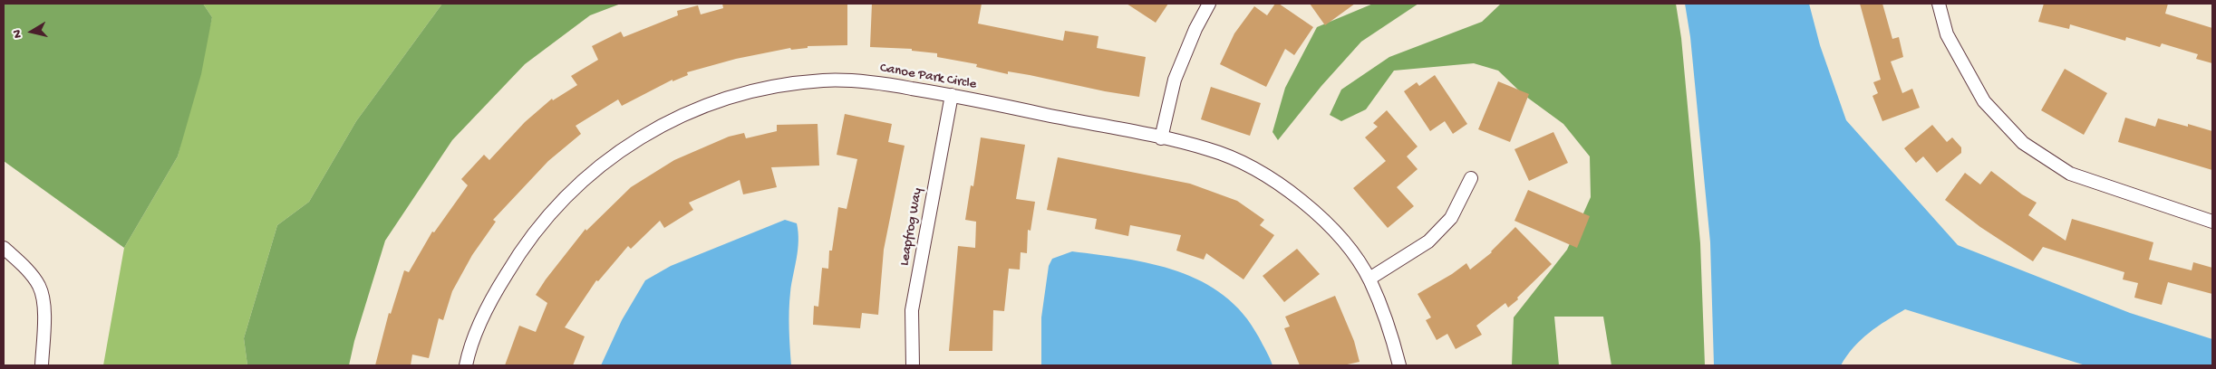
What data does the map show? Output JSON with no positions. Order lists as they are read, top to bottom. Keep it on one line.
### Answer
{"streets":{"street":["Canoe Park Circle","Leapfrog Way"]},"crossings":[["Canoe Park Circle","Leapfrog Way"]],"north":"left"}
